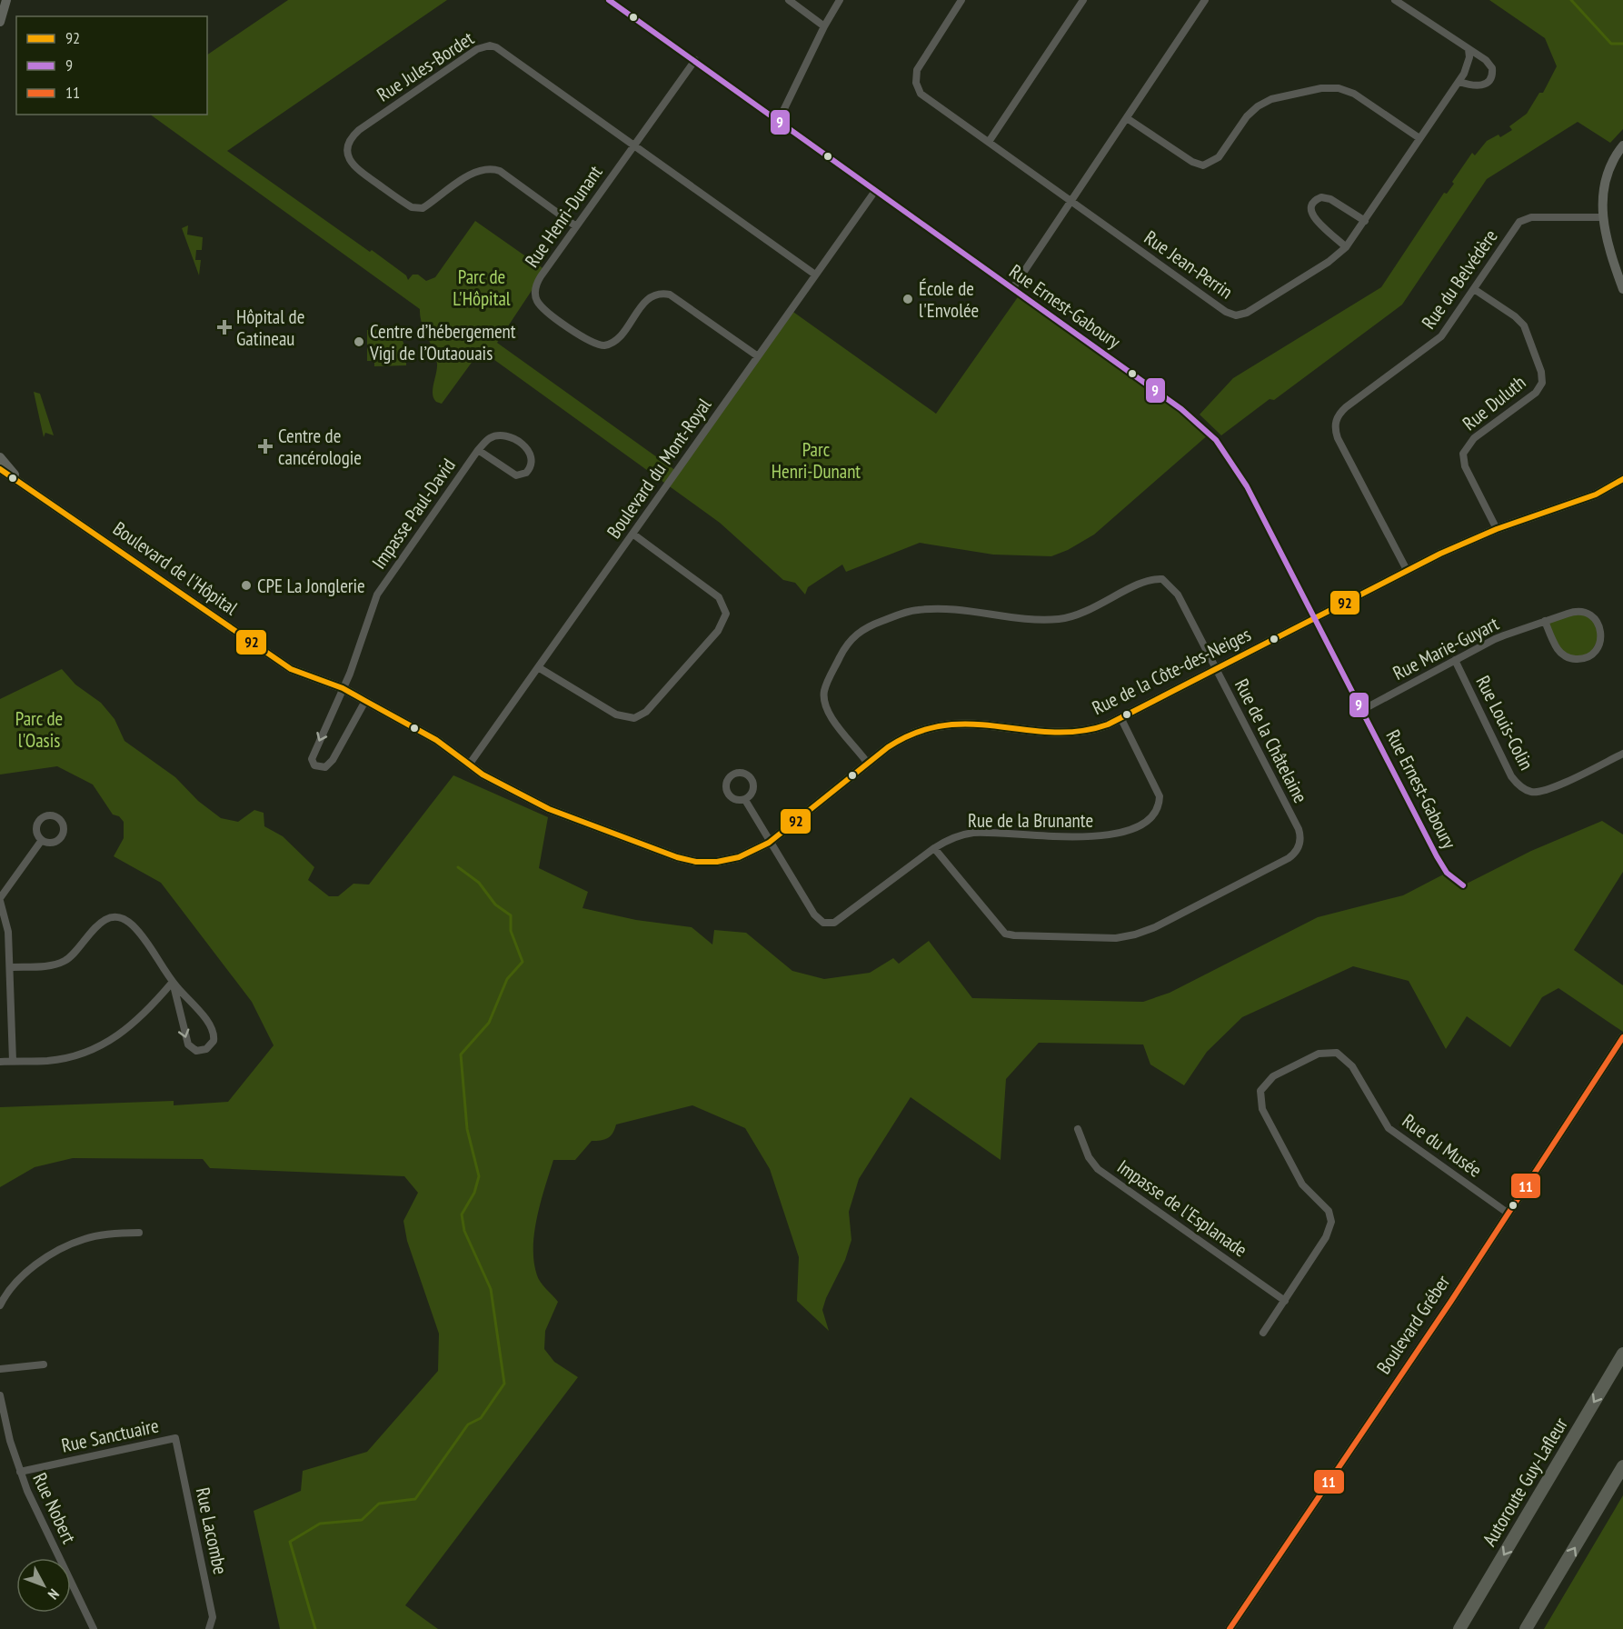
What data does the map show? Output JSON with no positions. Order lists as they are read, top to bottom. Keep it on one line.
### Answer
{"streets":{"highway":["Autoroute Guy-Lafleur"],"street":["Rue Jules-Bordet","Rue Henri-Dunant","Rue Jean-Perrin","Rue du Belvédère","Rue Ernest-Gaboury","Rue Duluth","Boulevard du Mont-Royal","Impasse Paul-David","Boulevard de l'Hôpital","Rue Marie-Guyart","Rue de la Côte-des-Neiges","Rue Louis-Colin","Rue de la Châtelaine","Rue de la Brunante","Rue du Musée","Impasse de l'Esplanade","Boulevard Gréber","Rue Sanctuaire","Rue Nobert","Rue Lacombe"]},"crossings":[["Rue Jules-Bordet","Rue Henri-Dunant"],["Rue Jules-Bordet","Boulevard du Mont-Royal"],["Rue Henri-Dunant","Rue Ernest-Gaboury"],["Rue Henri-Dunant","Boulevard du Mont-Royal"],["Rue du Belvédère","Rue Duluth"],["Rue du Belvédère","Rue de la Côte-des-Neiges"],["Rue Ernest-Gaboury","Boulevard du Mont-Royal"],["Rue Ernest-Gaboury","Rue Marie-Guyart"],["Rue Ernest-Gaboury","Rue de la Côte-des-Neiges"],["Rue Duluth","Rue de la Côte-des-Neiges"],["Boulevard du Mont-Royal","Boulevard de l'Hôpital"],["Boulevard du Mont-Royal","Rue de la Côte-des-Neiges"],["Impasse Paul-David","Boulevard de l'Hôpital"],["Boulevard de l'Hôpital","Rue de la Côte-des-Neiges"],["Rue Marie-Guyart","Rue Louis-Colin"],["Rue de la Côte-des-Neiges","Rue de la Châtelaine"],["Rue de la Côte-des-Neiges","Rue de la Brunante"],["Rue de la Châtelaine","Rue de la Brunante"],["Rue du Musée","Impasse de l'Esplanade"],["Rue du Musée","Boulevard Gréber"],["Rue Sanctuaire","Rue Nobert"],["Rue Sanctuaire","Rue Lacombe"]],"parks":["Parc de L'Hôpital","Parc Henri-Dunant","Parc de l'Oasis"],"places":{"other":["École de l'Envolée","Centre d’hébergement Vigi de l’Outaouais","CPE La Jonglerie"],"health":["Hôpital de Gatineau","Centre de cancérologie"]},"lines":["transit line 9","transit line 92","transit line 11"],"legend":["92","9","11"],"north":"bottom right"}
